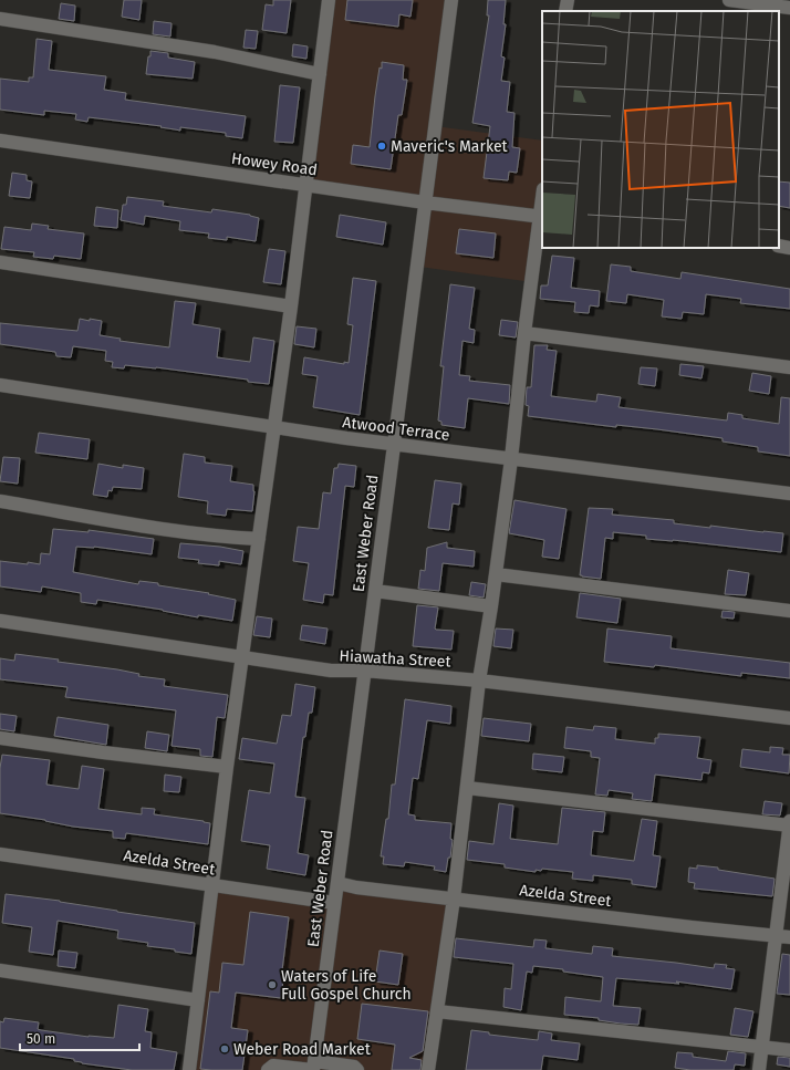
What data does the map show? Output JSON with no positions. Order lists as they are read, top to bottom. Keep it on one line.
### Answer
{"streets":{"street":["Howey Road","Atwood Terrace","East Weber Road","Hiawatha Street","Azelda Street"]},"crossings":[["Howey Road","East Weber Road"],["Atwood Terrace","East Weber Road"],["East Weber Road","Hiawatha Street"],["East Weber Road","Azelda Street"]],"places":["Maveric's Market","Waters of Life Full Gospel Church","Weber Road Market"],"scale_bar":"50 m"}
